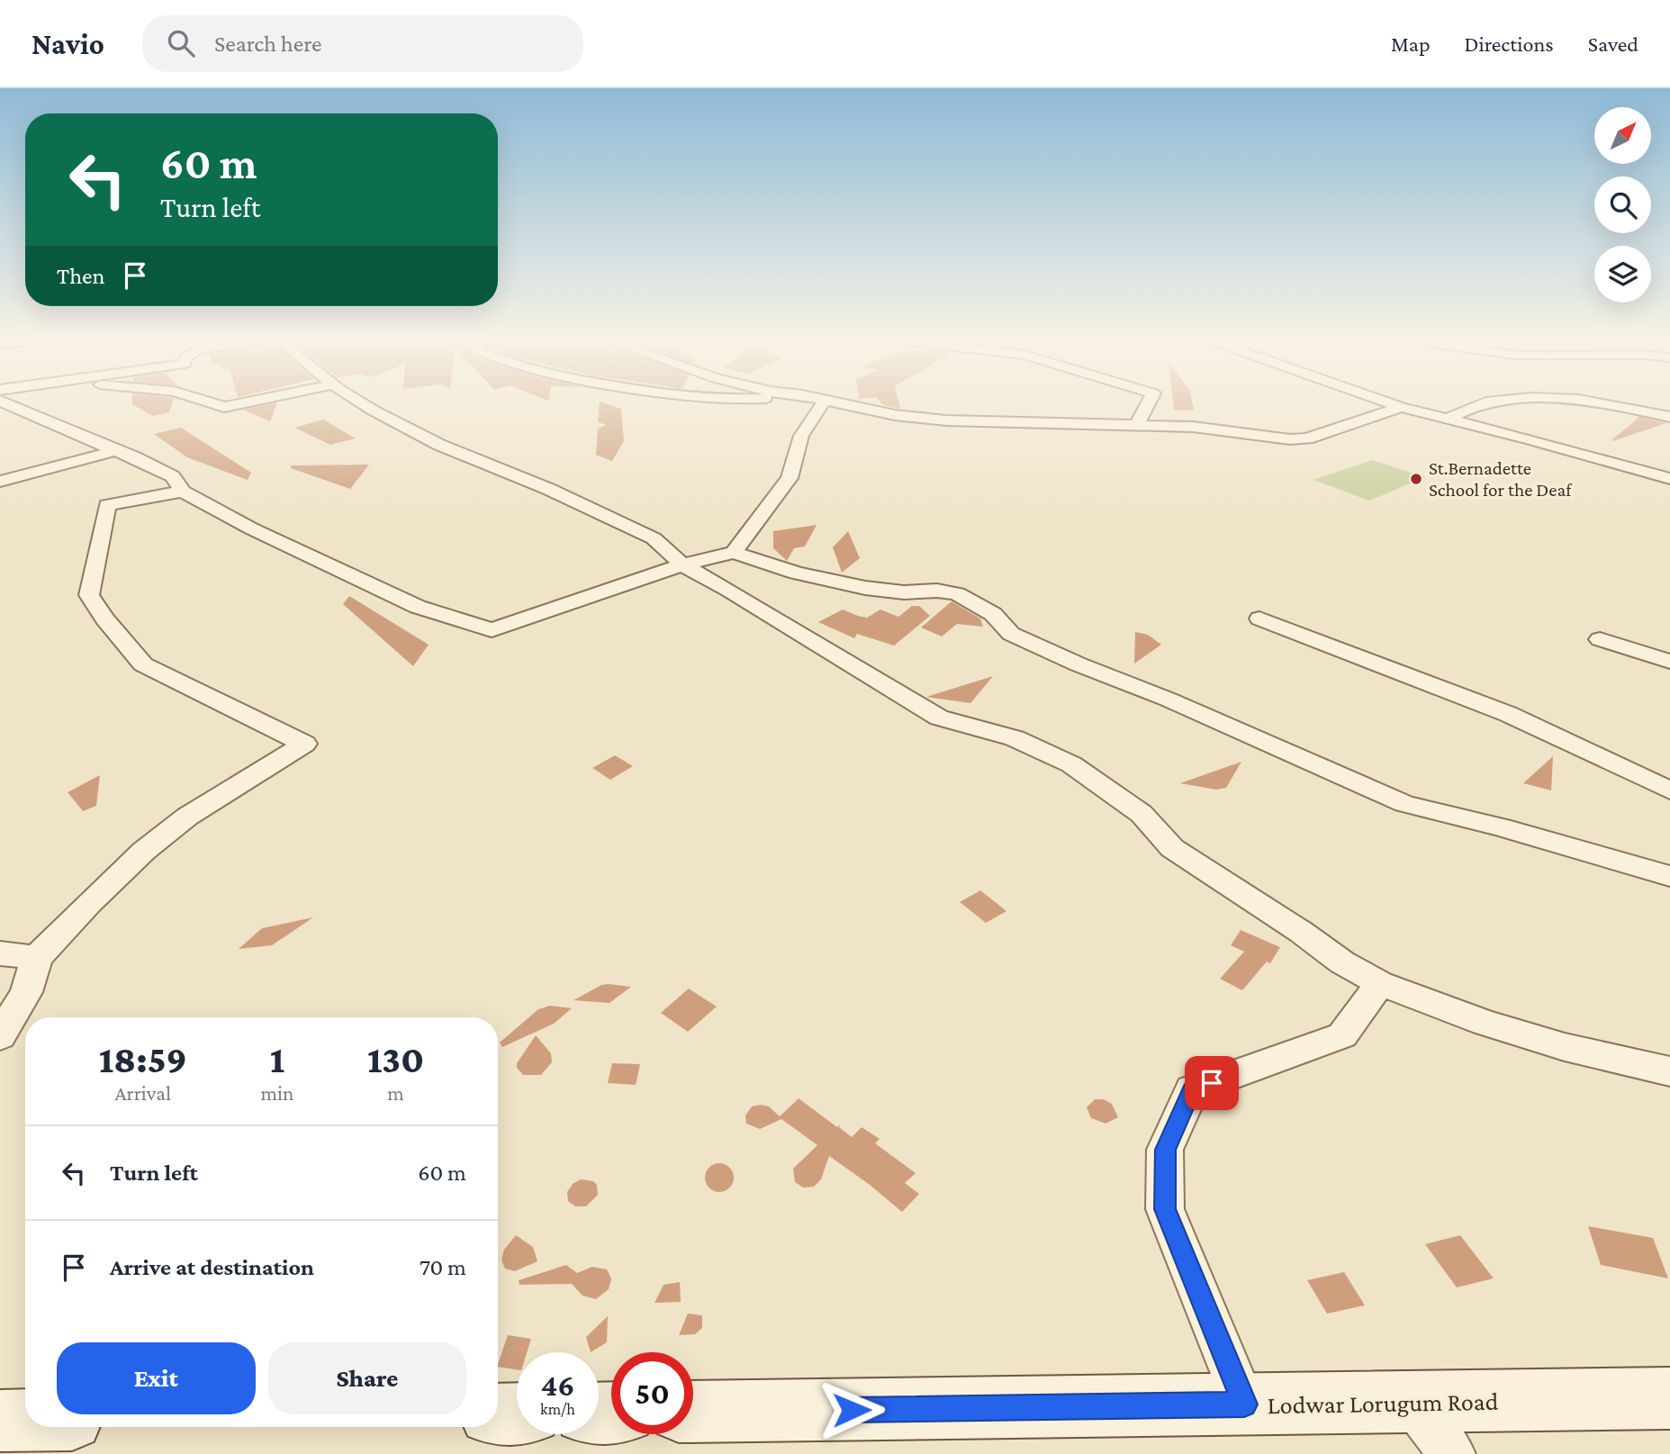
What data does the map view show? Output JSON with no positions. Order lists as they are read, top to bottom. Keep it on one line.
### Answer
{"streets":{"main road":["Lodwar Lorugum Road"]},"places":["St.Bernadette School for the Deaf"],"north":"top right","page":{"header":"Navio","search":"Search here","nav":["Map","Directions","Saved"],"turn":["60 m","Turn left"],"then":"Then","eta":["18:59","Arrival","1","min","130","m"],"list":[{"name":"Turn left","value":"60 m"},{"name":"Arrive at destination","value":"70 m"}],"buttons":["Exit","Share"],"speed":"46 km/h","limit":"50"}}
